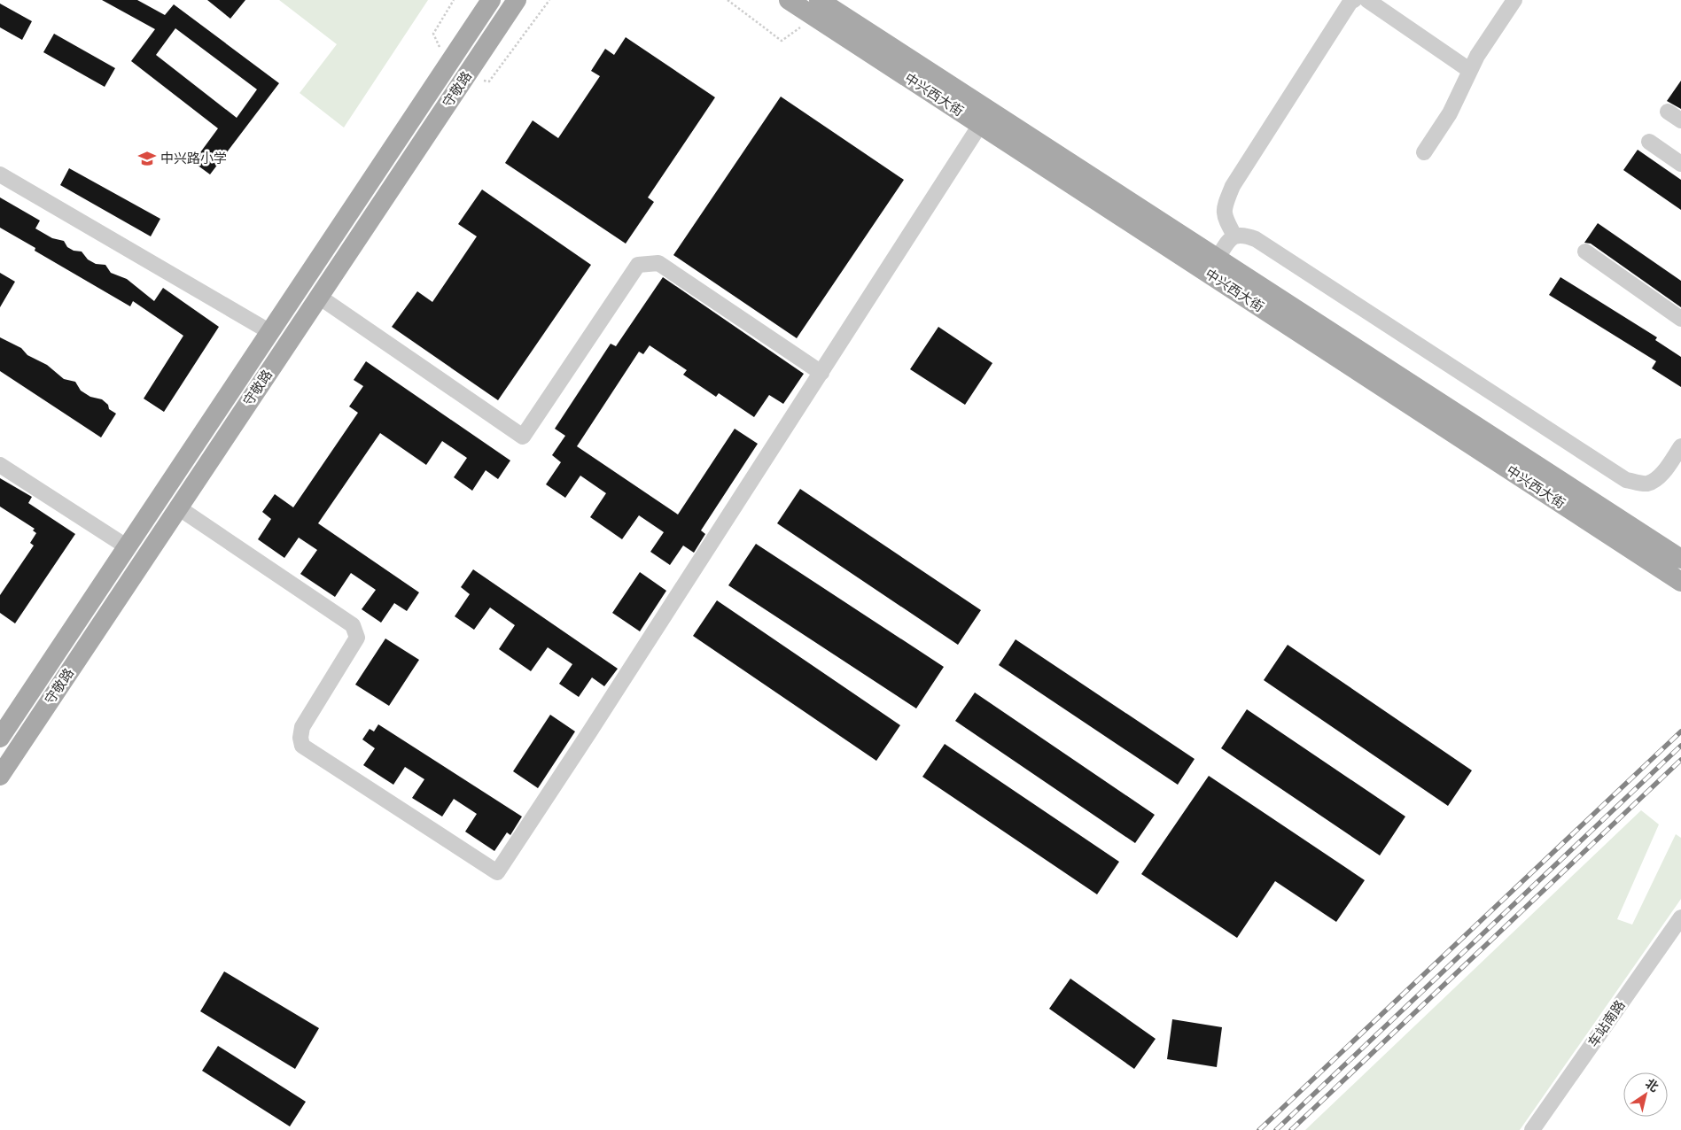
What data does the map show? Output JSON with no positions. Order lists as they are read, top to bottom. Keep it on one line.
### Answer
{"streets":{"main road":["守敬路","中兴西大街"],"street":["车站南路"]},"places":{"school or university":["中兴路小学"]},"north":"top right"}
